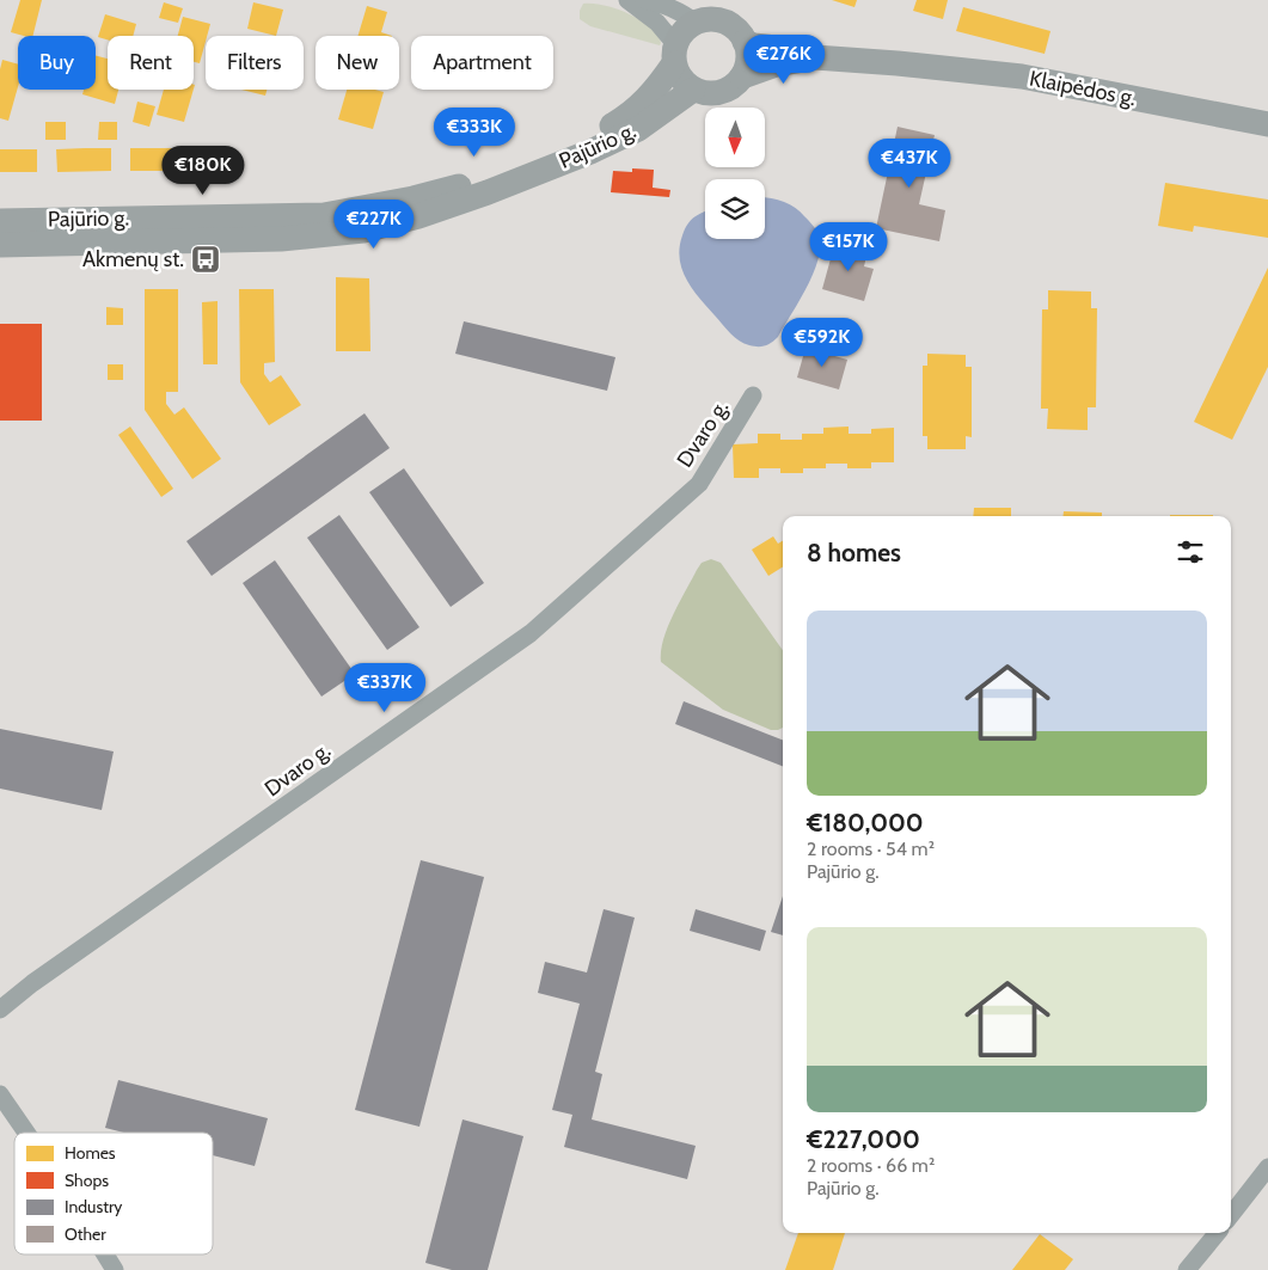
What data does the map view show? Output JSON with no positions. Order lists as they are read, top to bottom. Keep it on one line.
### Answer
{"streets":{"main road":["Klaipėdos g.","Pajūrio g."],"street":["Dvaro g."]},"places":{"bus stop":["Akmenų st."]},"legend":["Homes","Shops","Industry","Other"],"north":"bottom","page":{"price":["€276K","€333K","€437K","€180K","€227K","€157K","€592K","€337K"],"chip":["Buy","Rent","Filters","New","Apartment"],"heading":"8 homes","list":[{"name":"€180,000","note":"2 rooms · 54 m² · Pajūrio g."},{"name":"€227,000","note":"2 rooms · 66 m² · Pajūrio g."}]}}
